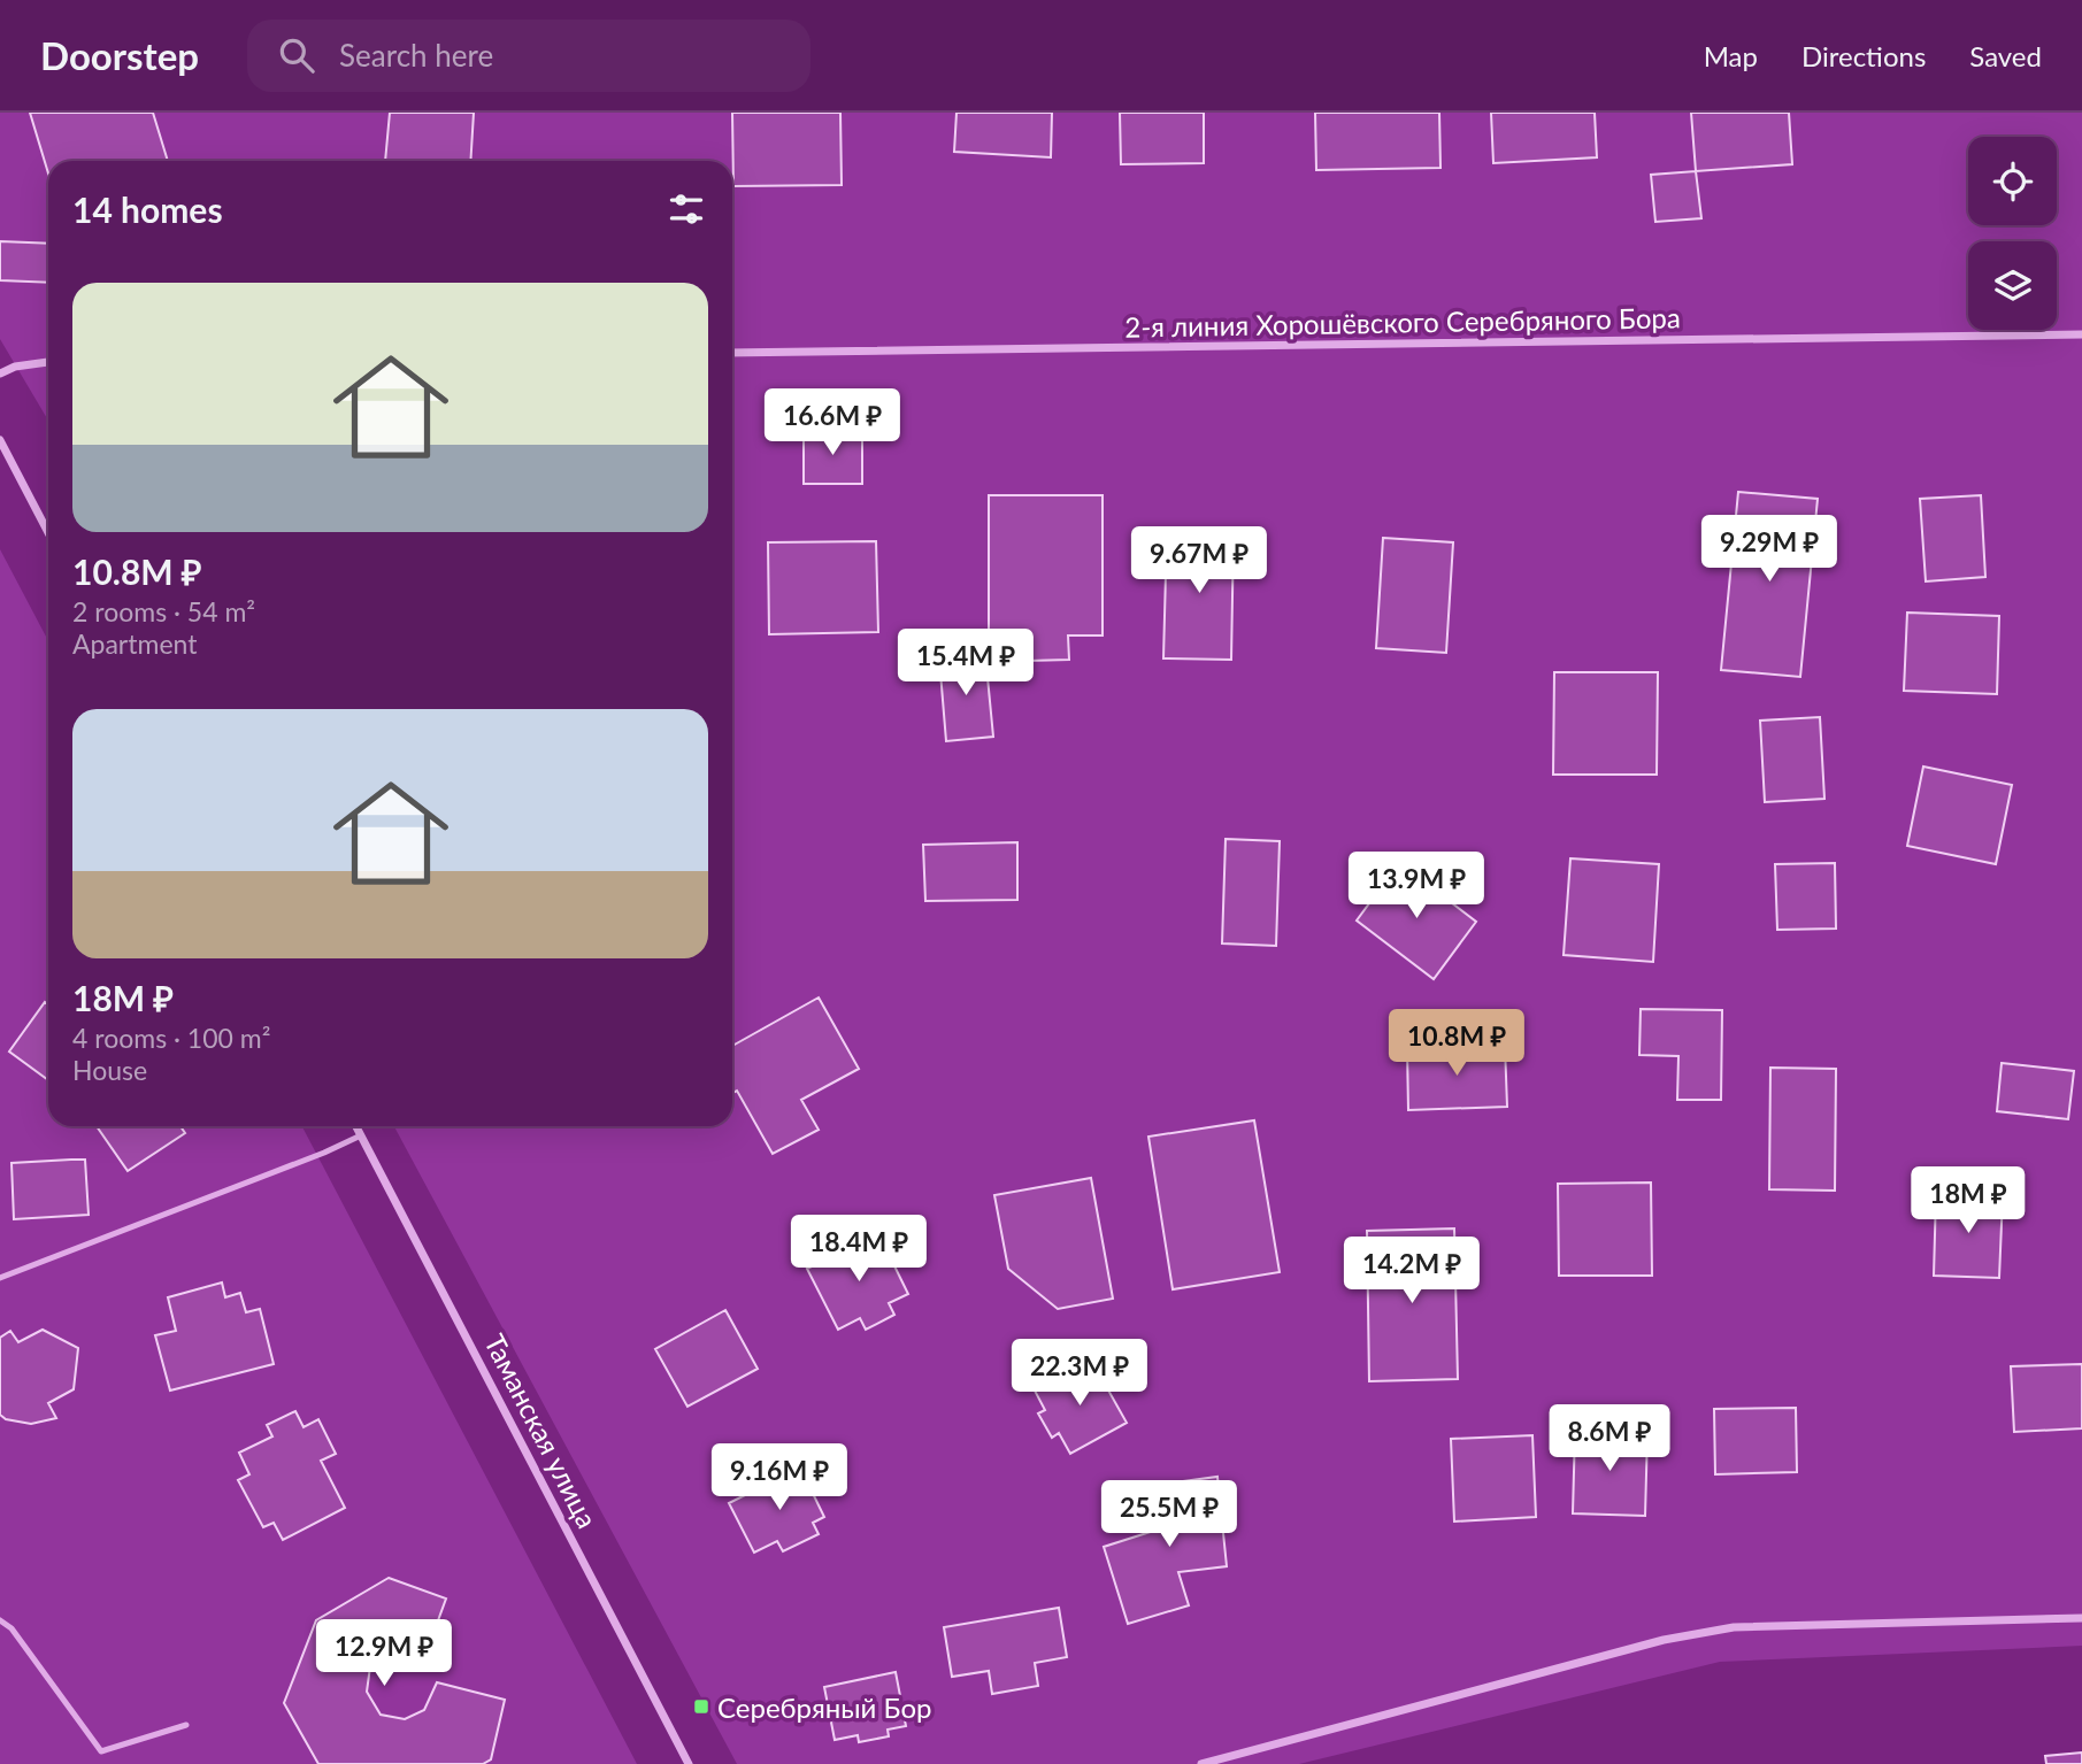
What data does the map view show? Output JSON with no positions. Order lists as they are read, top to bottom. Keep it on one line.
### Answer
{"streets":{"street":["2-я линия Хорошёвского Серебряного Бора","Таманская улица"]},"places":{"transit":["Серебряный Бор"]},"page":{"header":"Doorstep","search":"Search here","nav":["Map","Directions","Saved"],"heading":"14 homes","list":[{"name":"10.8M ₽","note":"2 rooms · 54 m² · Apartment"},{"name":"18M ₽","note":"4 rooms · 100 m² · House"}],"price":["16.6M ₽","9.29M ₽","9.67M ₽","15.4M ₽","13.9M ₽","10.8M ₽","18M ₽","18.4M ₽","14.2M ₽","22.3M ₽","8.6M ₽","9.16M ₽","25.5M ₽","12.9M ₽"]}}
